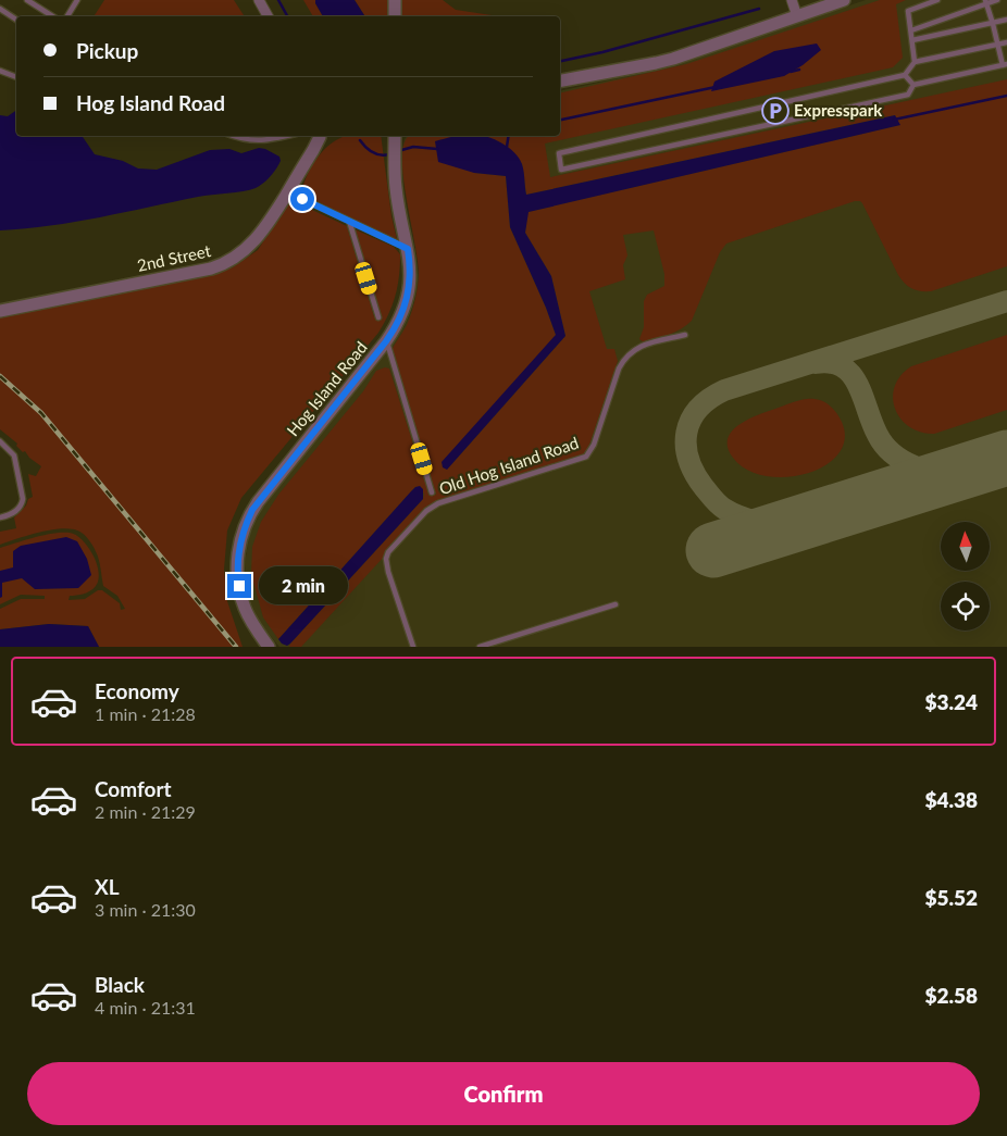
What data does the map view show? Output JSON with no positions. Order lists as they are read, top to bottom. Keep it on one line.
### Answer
{"streets":{"street":["2nd Street","Hog Island Road"],"lane":["Old Hog Island Road"]},"places":{"parking":["Expresspark"]},"north":"top","page":{"banner":["Pickup","Hog Island Road"],"bubble":"2 min","list":[{"name":"Economy","note":"1 min · 21:28","value":"$3.24"},{"name":"Comfort","note":"2 min · 21:29","value":"$4.38"},{"name":"XL","note":"3 min · 21:30","value":"$5.52"},{"name":"Black","note":"4 min · 21:31","value":"$2.58"}],"buttons":"Confirm"}}
